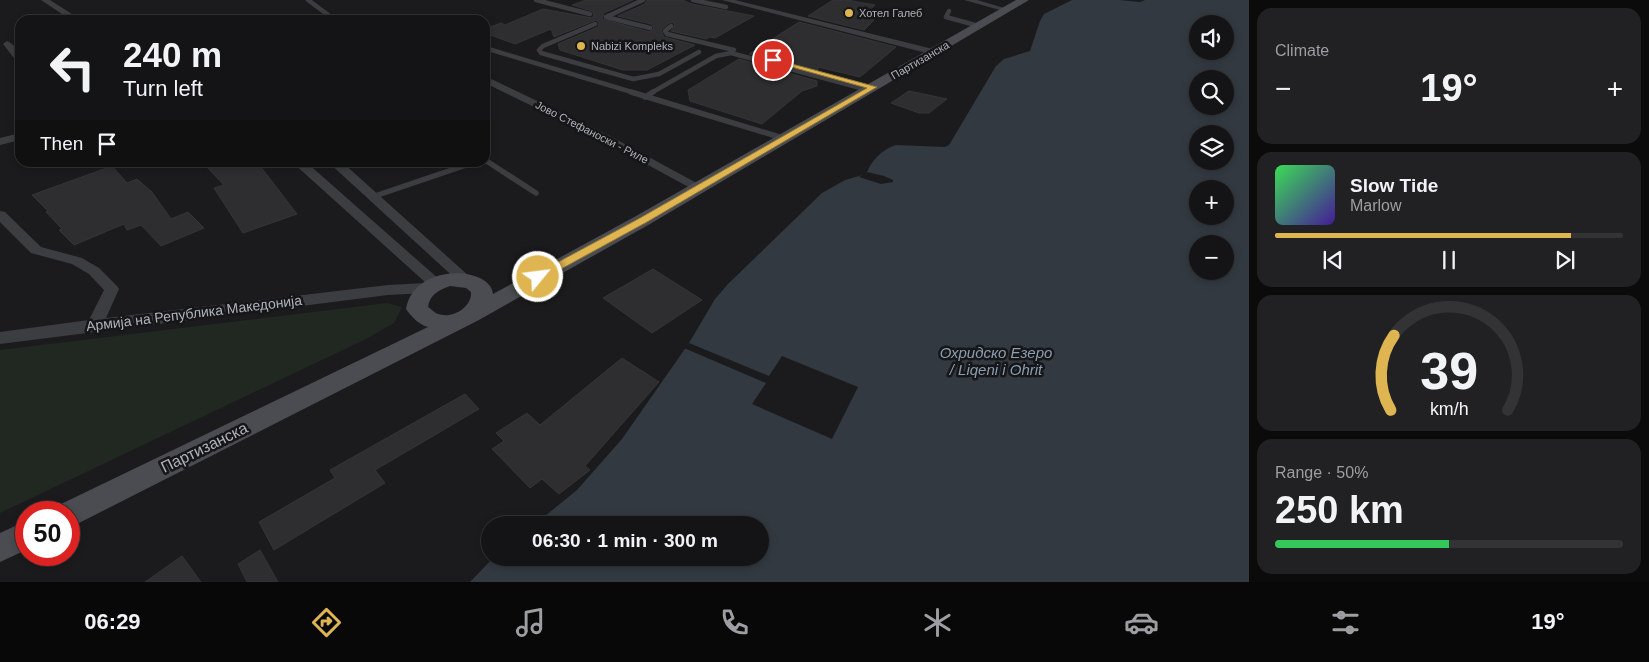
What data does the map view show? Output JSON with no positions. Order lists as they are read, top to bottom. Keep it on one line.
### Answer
{"streets":{"main road":["Партизанска"],"street":["Јово Стефаноски - Риле","Армија на Република Македонија"]},"crossings":[["Партизанска","Јово Стефаноски - Риле"],["Партизанска","Армија на Република Македонија"]],"water":["Охридско Езеро / Liqeni i Ohrit"],"places":["Хотел Галеб","Nabizi Kompleks"],"page":{"tile":["Climate",["Range · 50%","250 km"]],"map_buttons":["+","−"],"turn":["240 m","Turn left"],"heat":["−","19°","+"],"then":"Then","song":["Slow Tide","Marlow"],"limit":"50","trip":"06:30 · 1 min · 300 m","tabs":["06:29","19°"],"gauge":["39","km/h"]}}
